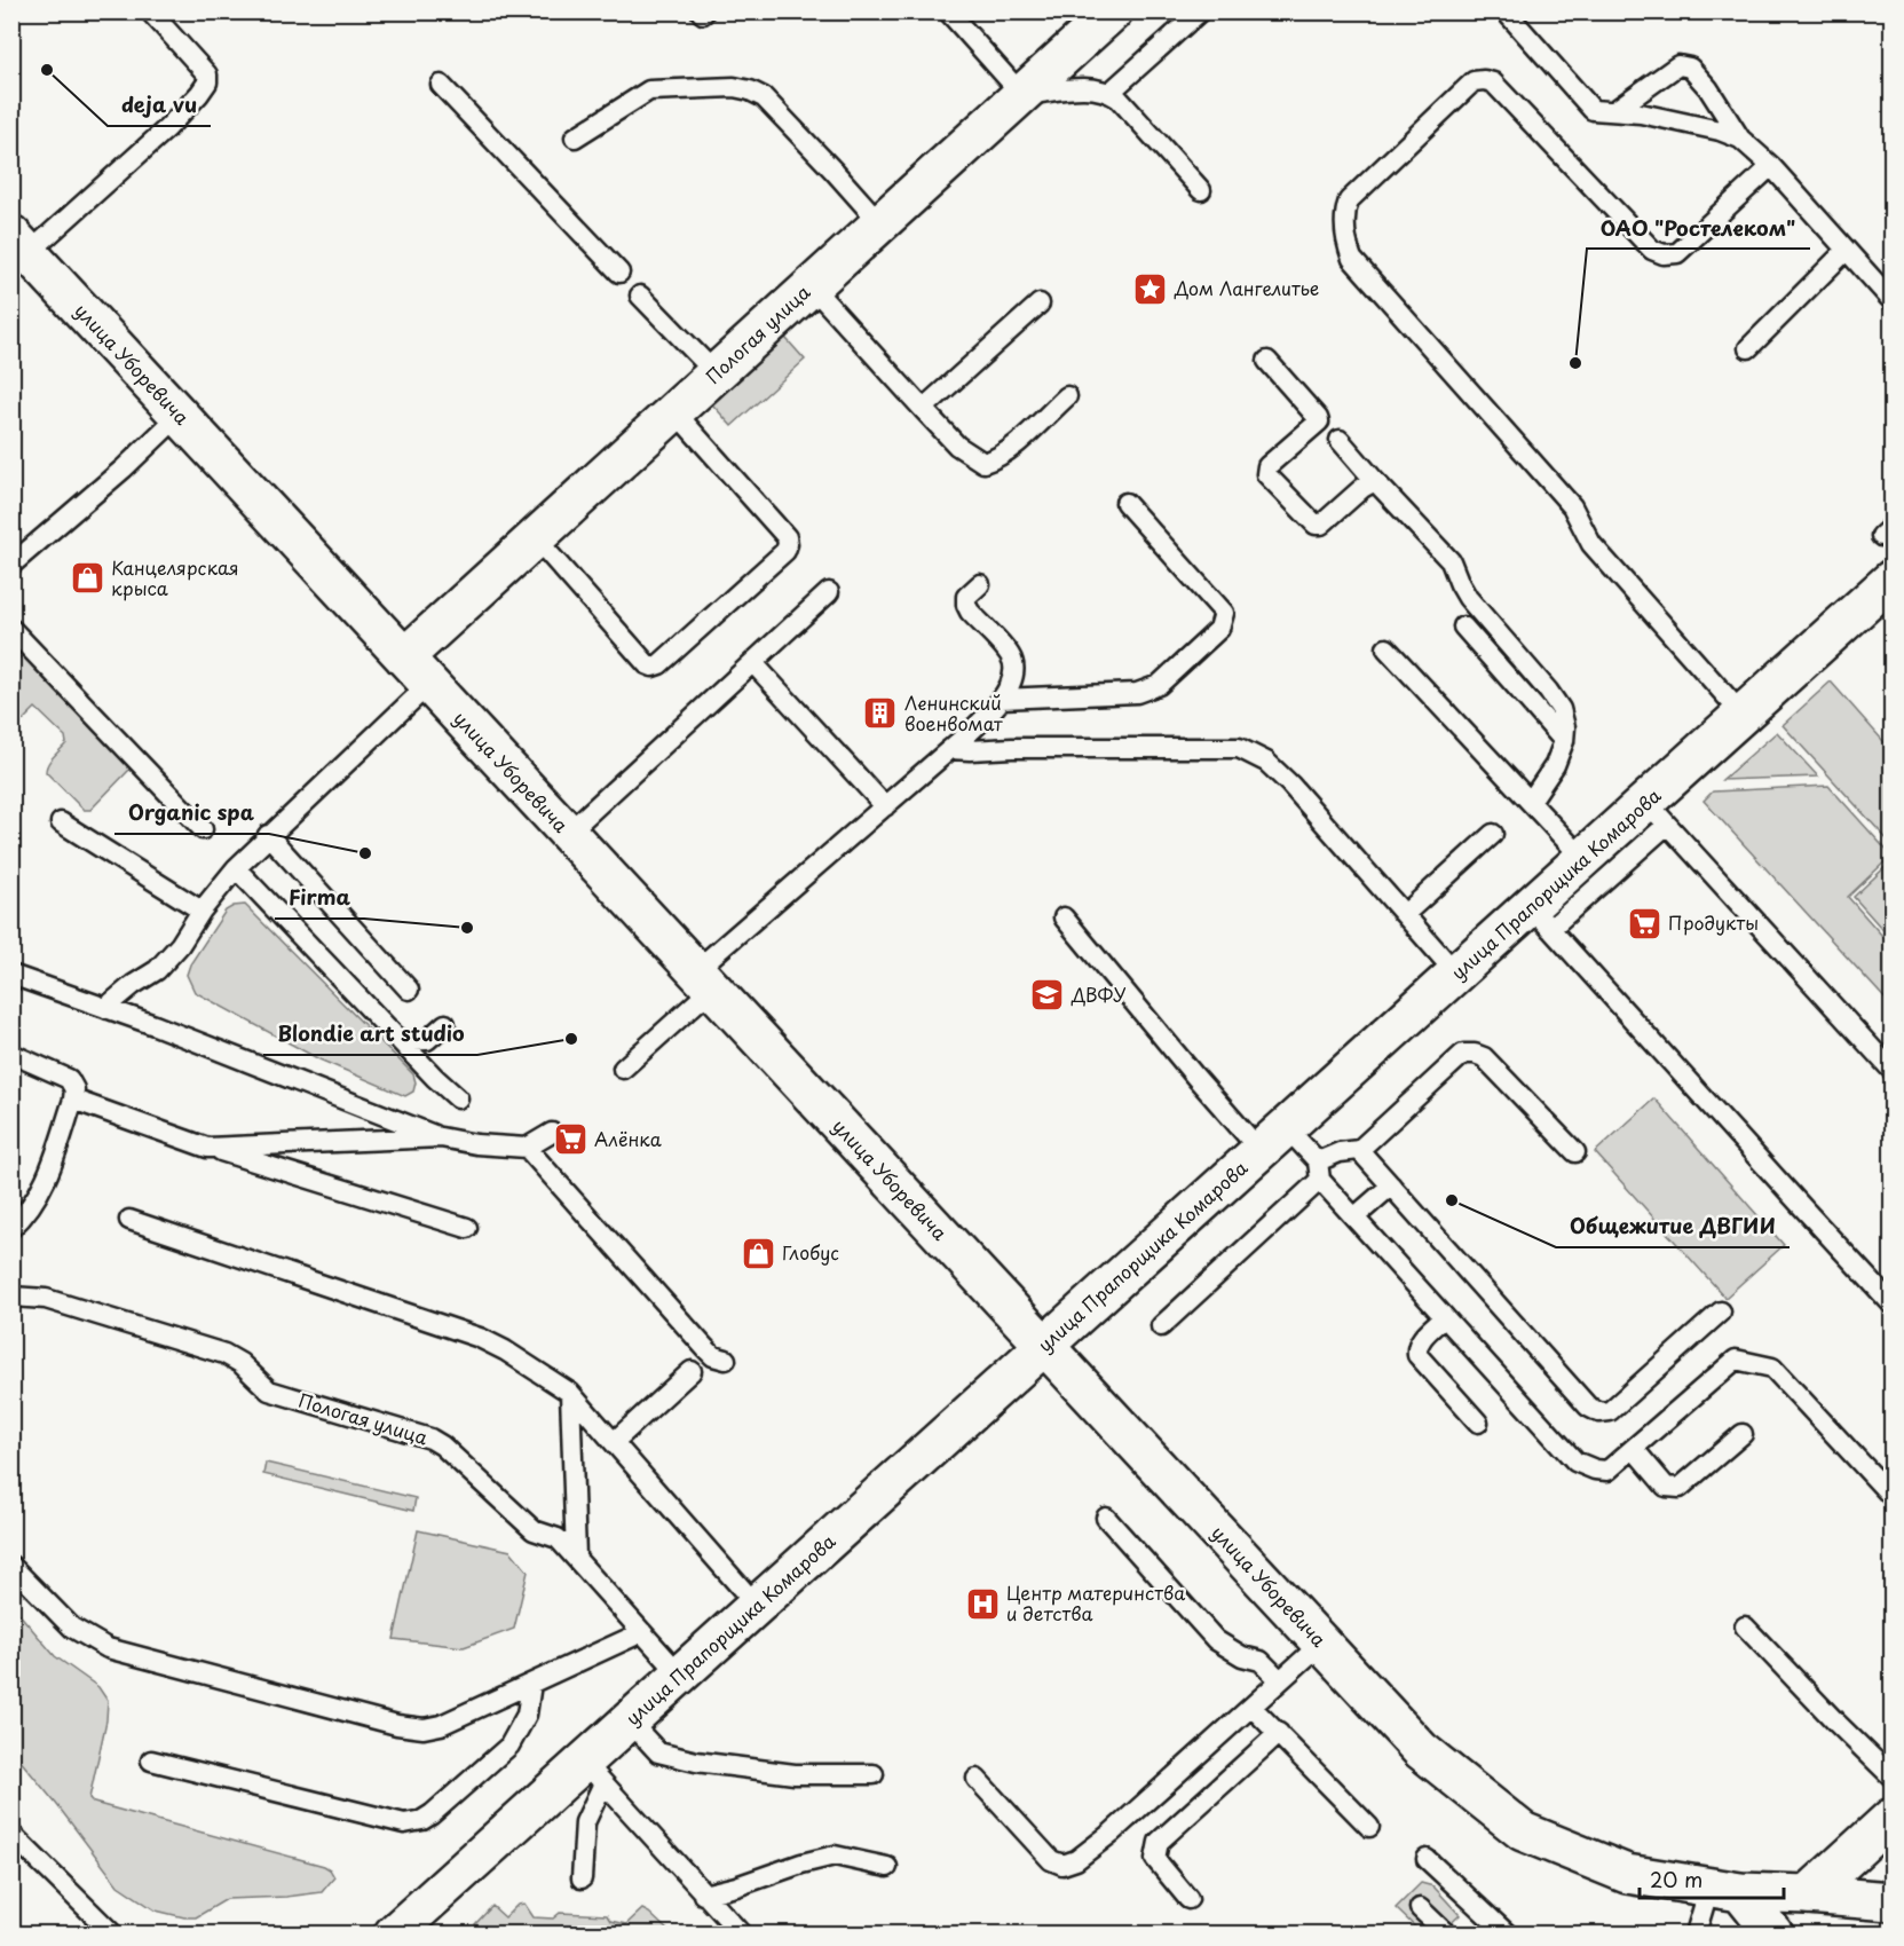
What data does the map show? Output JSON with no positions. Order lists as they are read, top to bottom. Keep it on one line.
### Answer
{"streets":{"main road":["Пологая улица","улица Уборевича","улица Прапорщика Комарова"]},"crossings":[["Пологая улица","улица Уборевича"],["Пологая улица","улица Прапорщика Комарова"],["улица Уборевича","улица Прапорщика Комарова"]],"places":{"other":["deja vu","ОАО \"Ростелеком\"","Organic spa","Firma","Blondie art studio","Общежитие ДВГИИ"],"place":["Дом Лангелитье"],"shop":["Канцелярская крыса","Глобус"],"building":["Ленинский военвомат"],"supermarket":["Продукты","Алёнка"],"school or university":["ДВФУ"],"hospital":["Центр материнства и детства"]},"scale_bar":"20 m"}
